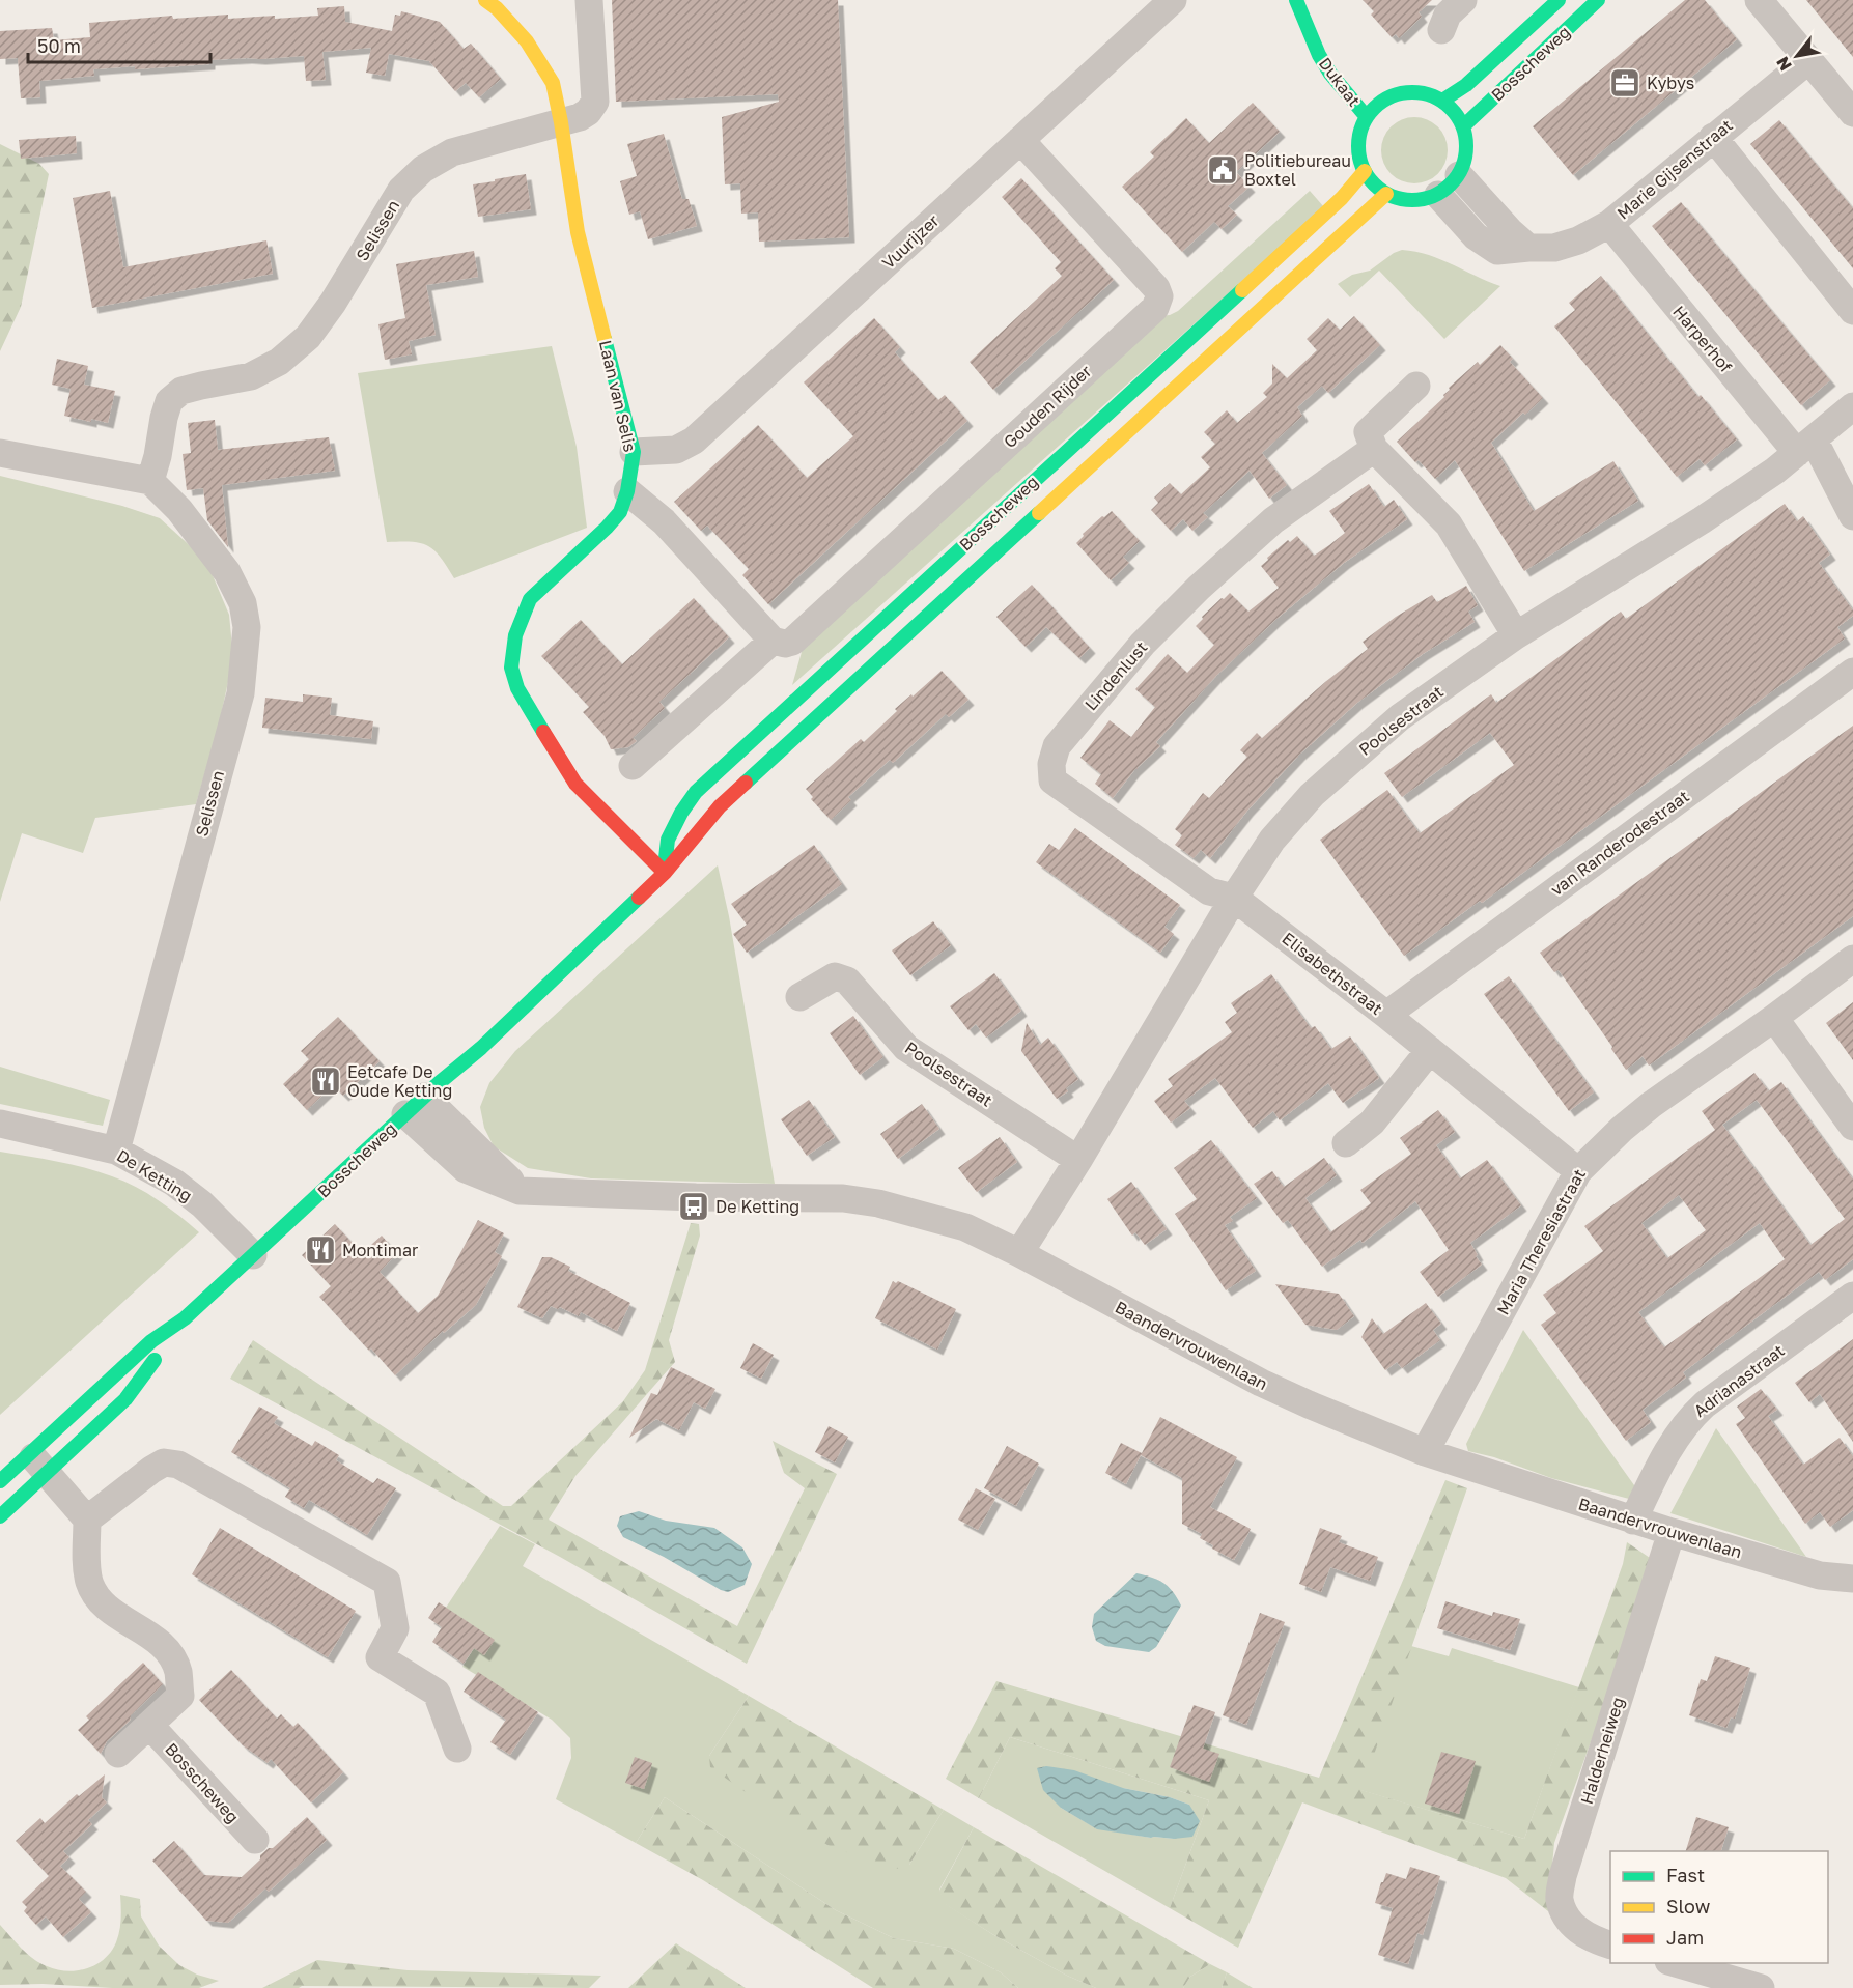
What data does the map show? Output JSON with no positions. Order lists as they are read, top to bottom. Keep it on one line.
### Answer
{"streets":{"main road":["Bosscheweg","Dukaat","Laan van Selis"],"street":["Marie Gijsenstraat","Selissen","Vuurijzer","Harperhof","Gouden Rijder","Lindenlust","Poolsestraat","van Randerodestraat","Elisabethstraat","De Ketting","Maria Theresiastraat","Baandervrouwenlaan","Adrianastraat","Halderheiweg"]},"crossings":[["Bosscheweg","Dukaat"],["Bosscheweg","Marie Gijsenstraat"],["Bosscheweg","Laan van Selis"],["Bosscheweg","De Ketting"],["Bosscheweg","Baandervrouwenlaan"],["Dukaat","Marie Gijsenstraat"],["Marie Gijsenstraat","Harperhof"],["Selissen","Laan van Selis"],["Selissen","De Ketting"],["Vuurijzer","Laan van Selis"],["Vuurijzer","Gouden Rijder"],["Harperhof","Poolsestraat"],["Lindenlust","Poolsestraat"],["Lindenlust","Elisabethstraat"],["Poolsestraat","Elisabethstraat"],["Poolsestraat","Baandervrouwenlaan"],["van Randerodestraat","Elisabethstraat"],["Elisabethstraat","Maria Theresiastraat"],["Maria Theresiastraat","Baandervrouwenlaan"],["Baandervrouwenlaan","Adrianastraat"],["Baandervrouwenlaan","Halderheiweg"]],"places":{"office":["Kybys"],"public building":["Politiebureau Boxtel"],"restaurant":["Eetcafe De Oude Ketting","Montimar"],"bus stop":["De Ketting"]},"legend":["Fast","Slow","Jam"],"scale_bar":"50 m","north":"bottom left"}
